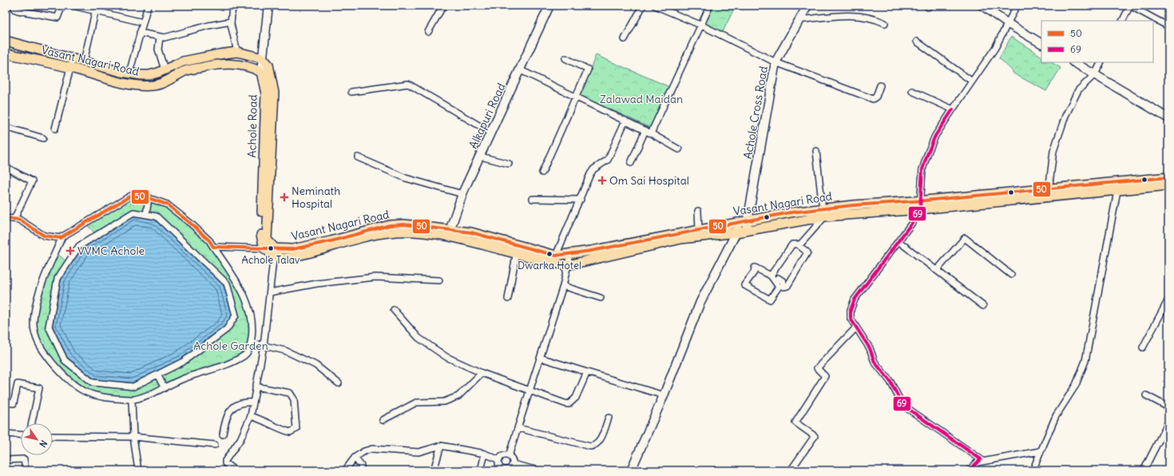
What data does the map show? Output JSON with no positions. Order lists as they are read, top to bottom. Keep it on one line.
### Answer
{"streets":{"main road":["Vasant Nagari Road","Achole Road"],"street":["Achole Cross Road","Alkapuri Road"]},"crossings":[["Vasant Nagari Road","Achole Cross Road"],["Vasant Nagari Road","Alkapuri Road"],["Vasant Nagari Road","Achole Road"]],"parks":["Zalawad Maidan","Achole Garden"],"places":{"health":["Om Sai Hospital","Neminath Hospital","VVMC Achole"],"other":["Achole Talav","Dwarka Hotel"]},"lines":["transit line 69","transit line 50"],"legend":["50","69"],"north":"bottom right"}
